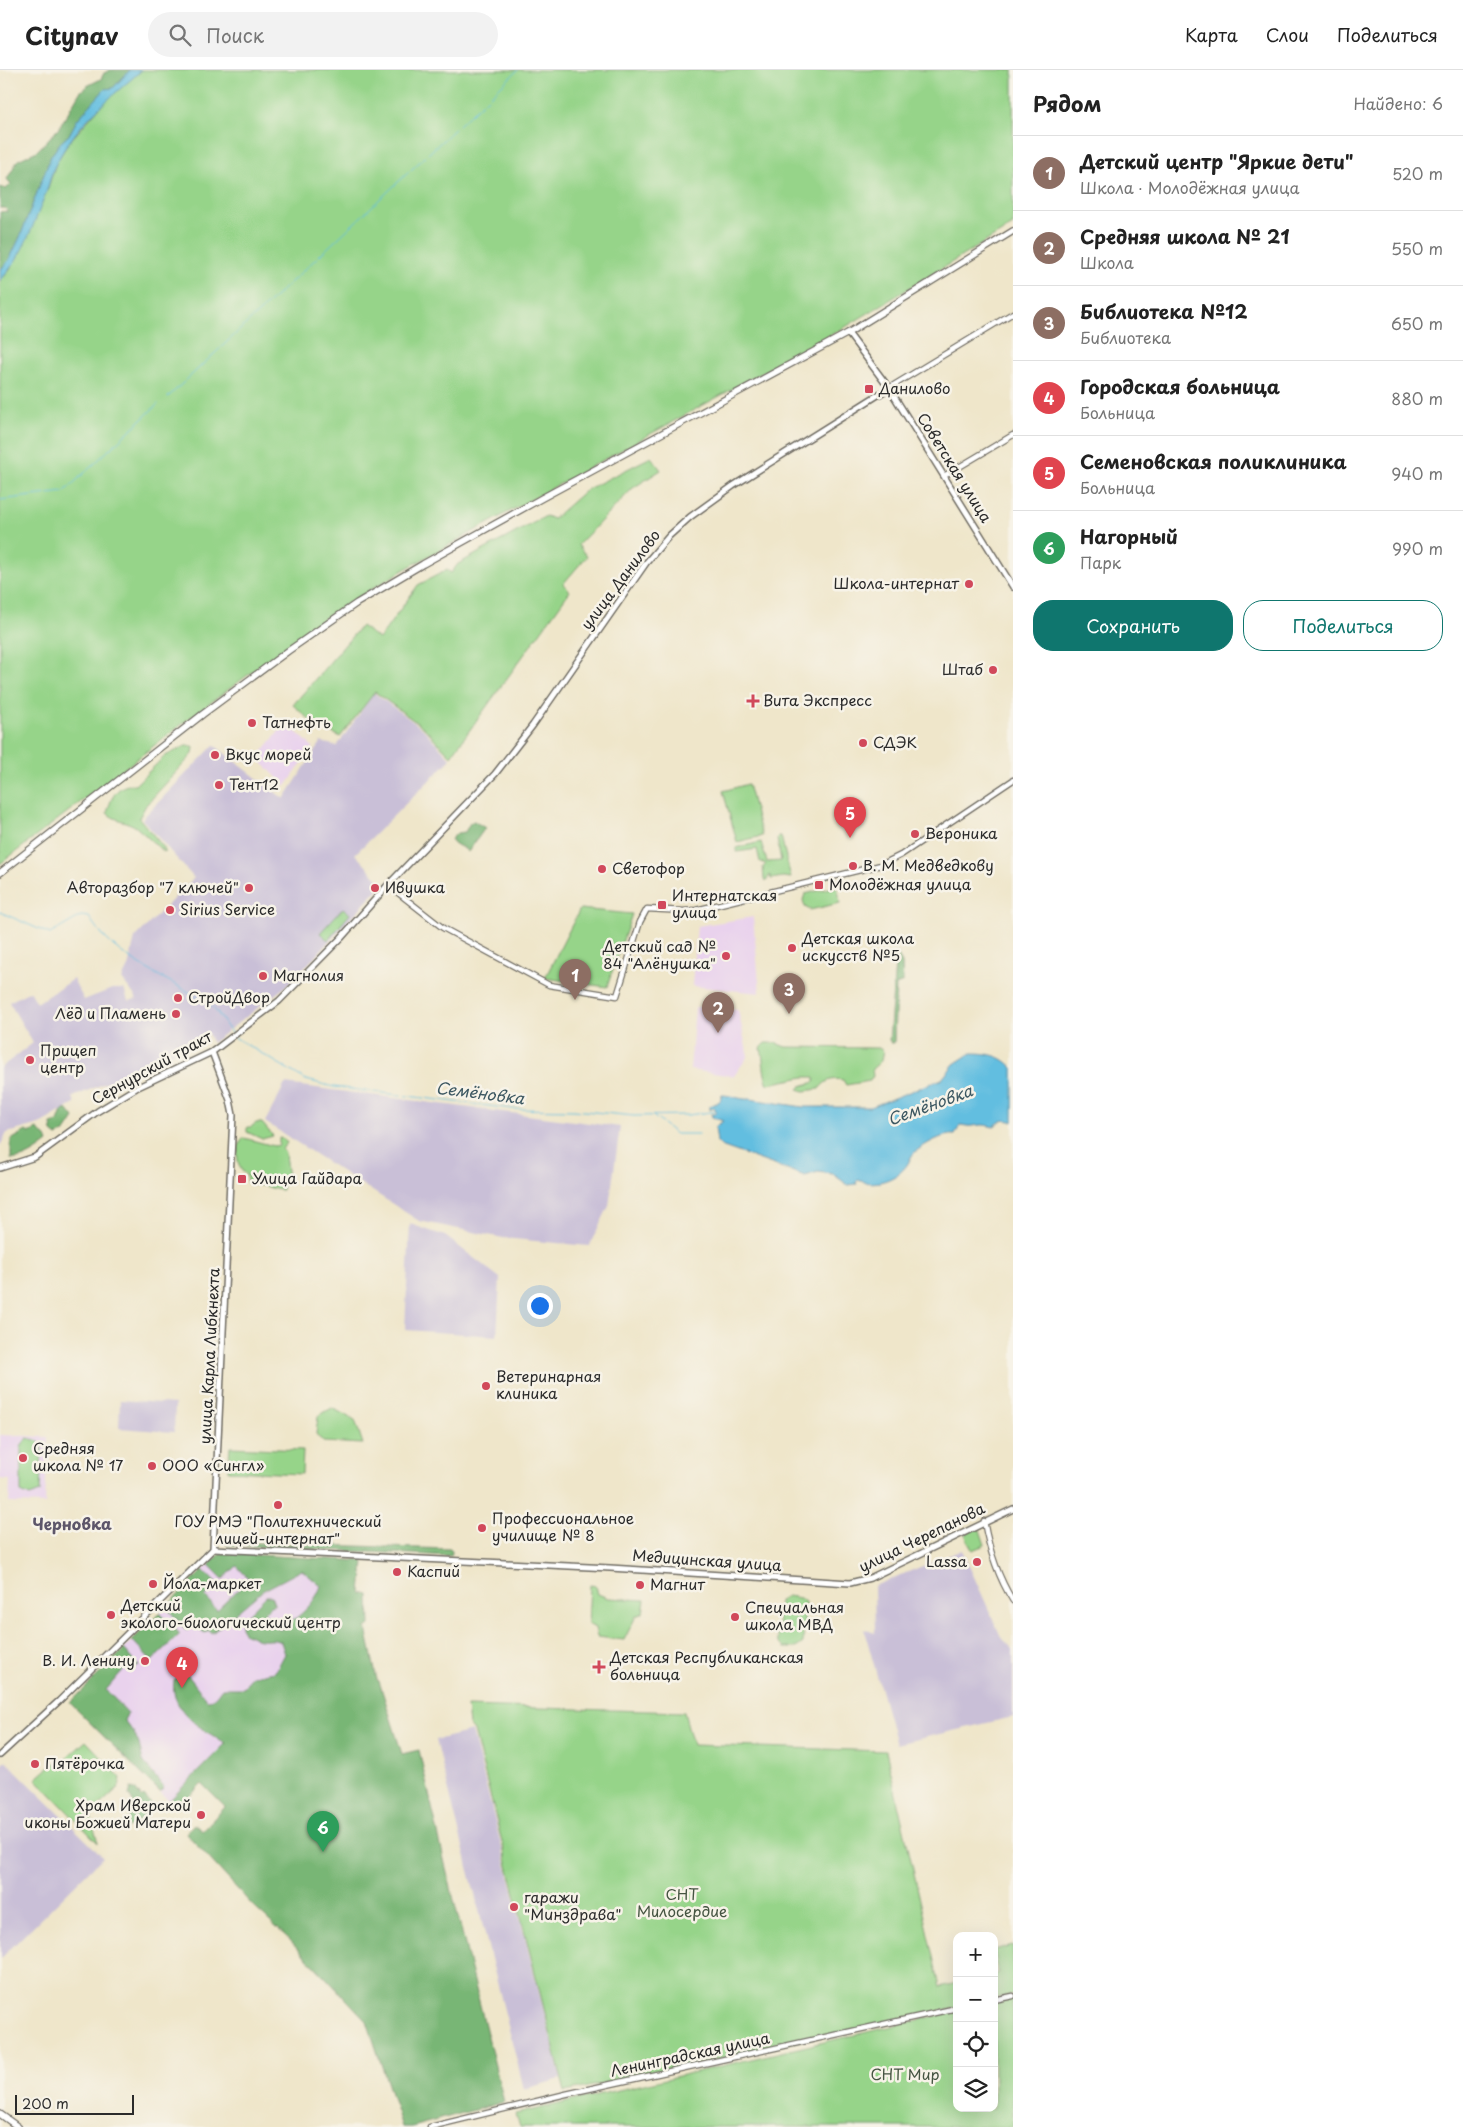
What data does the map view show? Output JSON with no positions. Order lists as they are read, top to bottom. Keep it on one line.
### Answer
{"streets":{"main road":["Советская улица","улица Данилово","Сернурский тракт","улица Карла Либкнехта","улица Черепанова","Медицинская улица"],"street":["Ленинградская улица"]},"crossings":[["Советская улица","улица Данилово"],["улица Данилово","Сернурский тракт"],["Сернурский тракт","улица Карла Либкнехта"],["улица Карла Либкнехта","Медицинская улица"],["улица Черепанова","Медицинская улица"]],"districts":["Черновка"],"water":["Семёновка"],"parks":["СНТ Милосердие","СНТ Мир"],"places":{"transit":["Данилово","Молодёжная улица","Интернатская улица","Улица Гайдара"],"other":["Школа-интернат","Штаб","Татнефть","СДЭК","Вкус морей","Тент12","Вероника","В. М. Медведкову","Светофор","Авторазбор \"7 ключей\"","Ивушка","Sirius Service","Детская школа искусств №5","Детский сад № 84 \"Алёнушка\"","Магнолия","СтройДвор","Лёд и Пламень","Прицеп центр","Ветеринарная клиника","Средняя школа № 17","ООО «Сингл»","ГОУ РМЭ \"Политехнический лицей-интернат\"","Профессиональное училище № 8","Lassa","Каспий","Йола-маркет","Магнит","Детский эколого-биологический центр","Специальная школа МВД","В. И. Ленину","Пятёрочка","Храм Иверской иконы Божией Матери","гаражи \"Минздрава\""],"health":["Вита Экспресс","Детская Республиканская больница"]},"scale_bar":"200 m","page":{"header":"Citynav","search":"Поиск","nav":["Карта","Слои","Поделиться"],"heading":["Рядом","Найдено: 6"],"list":[{"mark":"1","name":"Детский центр \"Яркие дети\"","note":"Школа · Молодёжная улица","value":"520 m"},{"mark":"2","name":"Средняя школа № 21","note":"Школа","value":"550 m"},{"mark":"3","name":"Библиотека №12","note":"Библиотека","value":"650 m"},{"mark":"4","name":"Городская больница","note":"Больница","value":"880 m"},{"mark":"5","name":"Семеновская поликлиника","note":"Больница","value":"940 m"},{"mark":"6","name":"Нагорный","note":"Парк","value":"990 m"}],"buttons":["Сохранить","Поделиться"],"pins":["5","1","3","2","4","6"],"map_buttons":["+","−"],"scale":"200 m"}}
